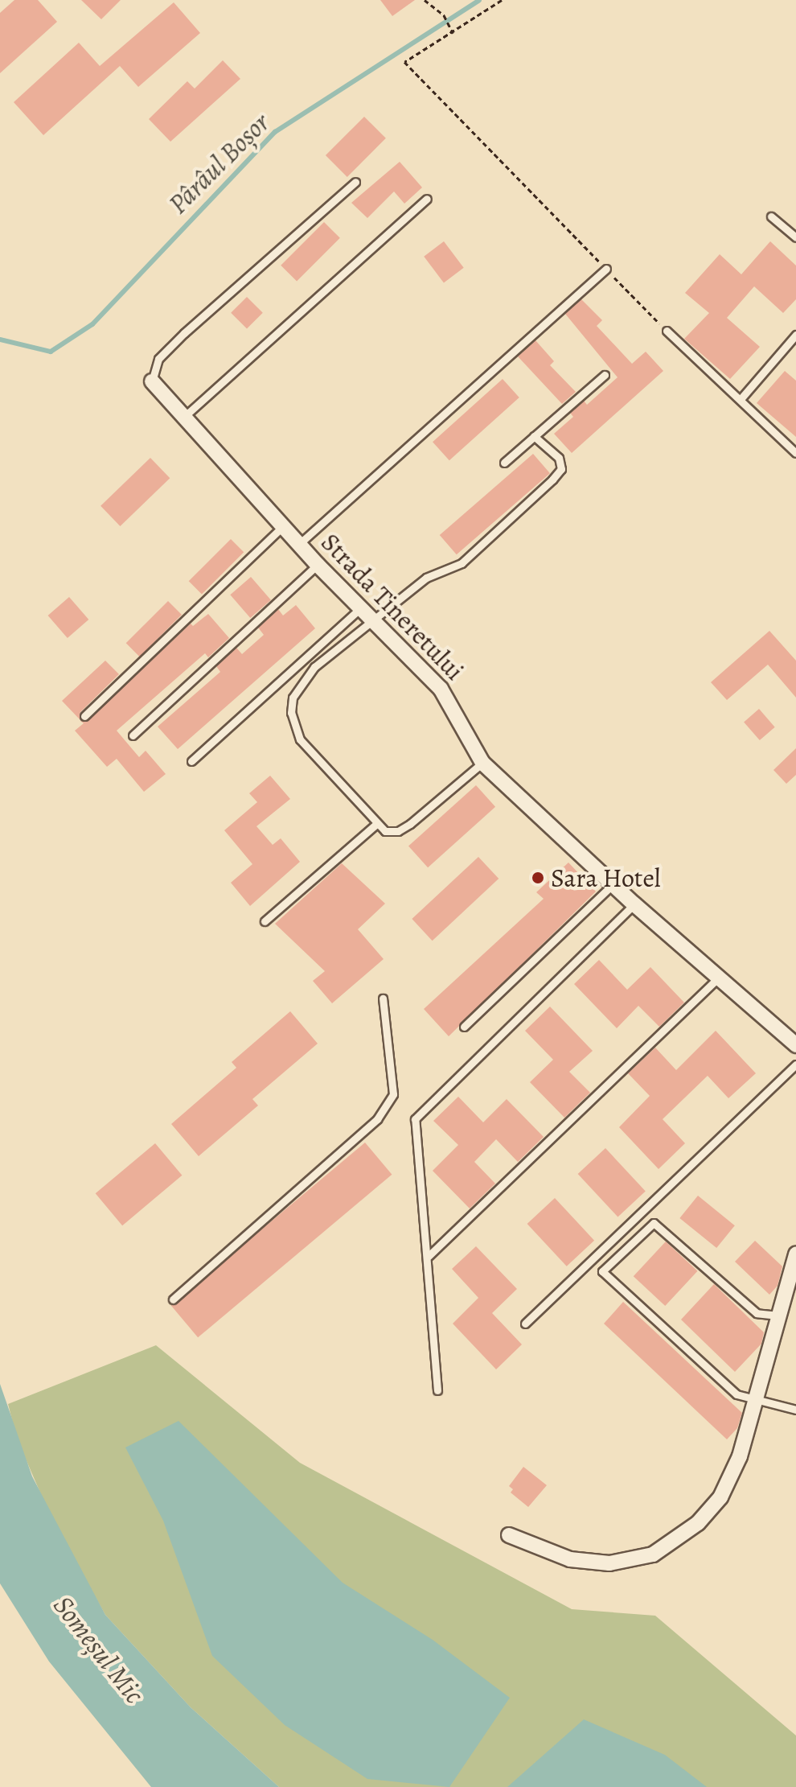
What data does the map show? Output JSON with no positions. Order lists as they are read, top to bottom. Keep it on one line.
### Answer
{"streets":{"street":["Strada Tineretului"]},"water":["Pârâul Boșor","Someșul Mic"],"places":["Sara Hotel"]}
